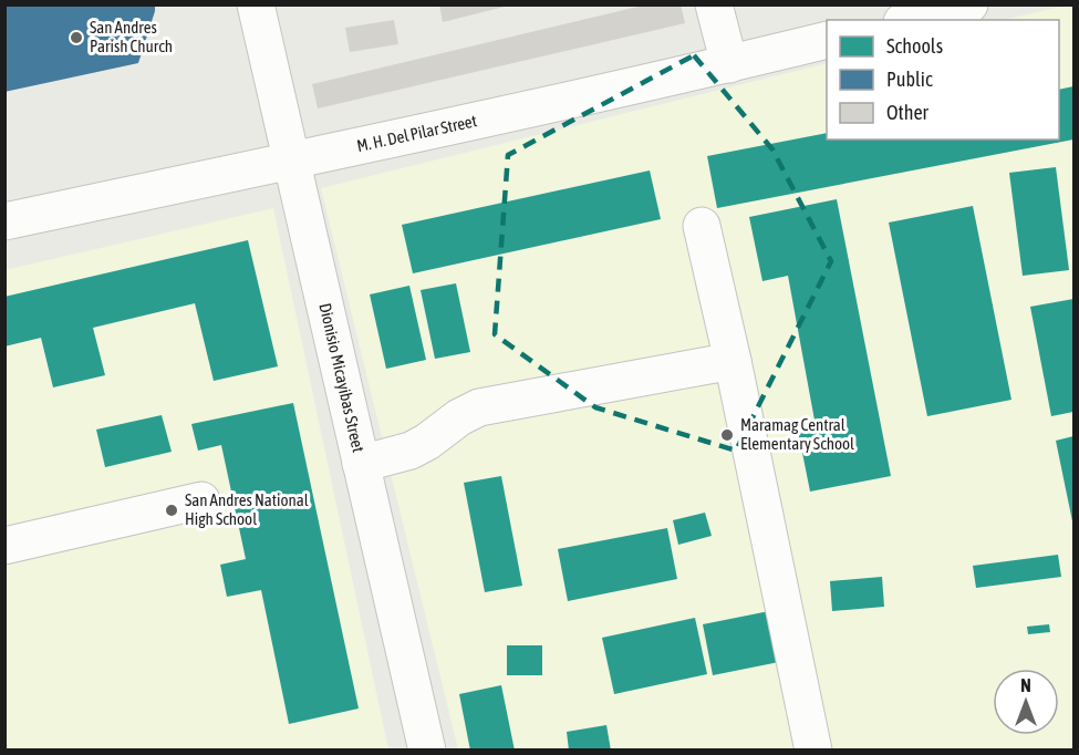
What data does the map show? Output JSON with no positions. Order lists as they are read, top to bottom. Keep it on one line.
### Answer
{"streets":{"street":["M. H. Del Pilar Street","Dionisio Micayibas Street"]},"crossings":[["M. H. Del Pilar Street","Dionisio Micayibas Street"]],"places":["San Andres Parish Church","Maramag Central Elementary School","San Andres National High School"],"legend":["Schools","Public","Other"],"north":"top"}
